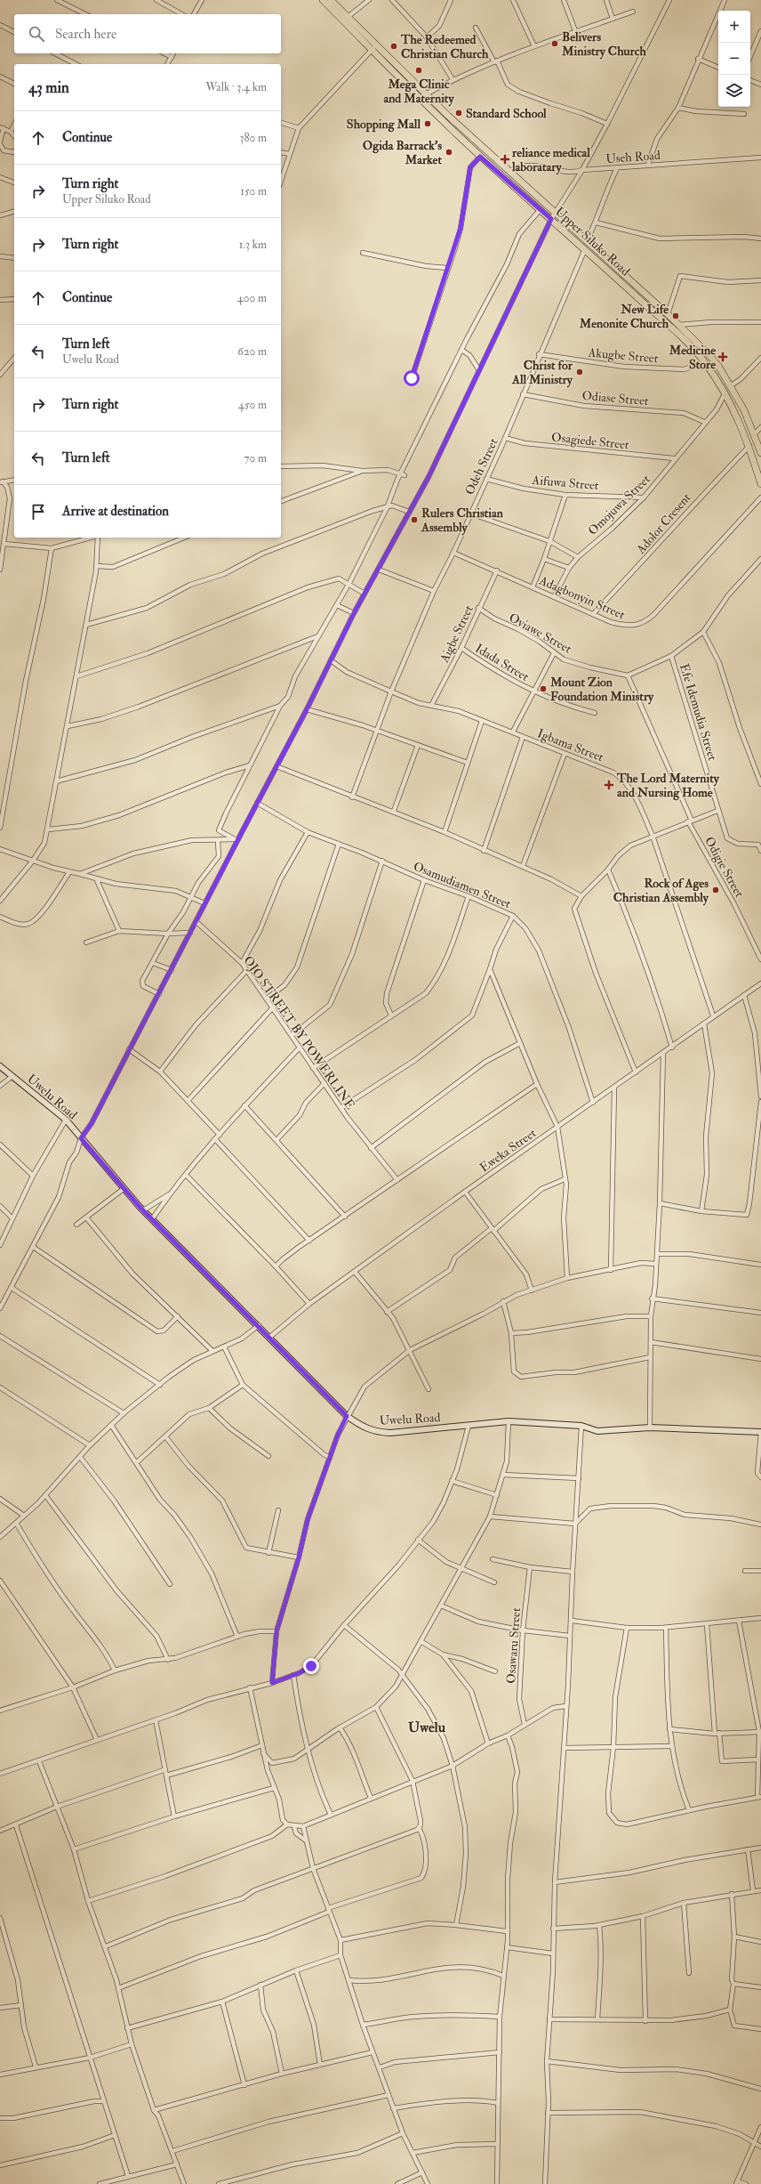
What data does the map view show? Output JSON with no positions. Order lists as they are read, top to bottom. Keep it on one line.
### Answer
{"streets":{"main road":["Upper Siluko Road"],"street":["Useh Road","Akugbe Street","Odiase Street","Osagiede Street","Odeh Street","Aifuwa Street","Omojuwa Street","Adolor Cresent","Adagbonyin Street","Oviawe Street","Aigbe Street","Idada Street","Efe Idemudia Street","Igbama Street","Odigie Street","Osamudiamen Street","OJO STREET BY POWERLINE","Uwelu Road","Eweka Street","Osawaru Street"]},"crossings":[["Useh Road","Upper Siluko Road"],["Upper Siluko Road","Akugbe Street"],["Upper Siluko Road","Odeh Street"],["Upper Siluko Road","Omojuwa Street"],["Upper Siluko Road","Adolor Cresent"],["Akugbe Street","Odeh Street"],["Odiase Street","Odeh Street"],["Odiase Street","Omojuwa Street"],["Osagiede Street","Odeh Street"],["Osagiede Street","Omojuwa Street"],["Odeh Street","Aifuwa Street"],["Odeh Street","Adagbonyin Street"],["Odeh Street","Igbama Street"],["Aifuwa Street","Omojuwa Street"],["Omojuwa Street","Adagbonyin Street"],["Adolor Cresent","Adagbonyin Street"],["Adagbonyin Street","Aigbe Street"],["Oviawe Street","Aigbe Street"],["Oviawe Street","Odigie Street"],["Aigbe Street","Idada Street"],["Aigbe Street","Igbama Street"],["Igbama Street","Eweka Street"],["Osamudiamen Street","Eweka Street"],["Uwelu Road","Eweka Street"]],"districts":["Uwelu"],"places":{"other":["Belivers Ministry Church","The Redeemed Christian Church","Mega Clinic and Maternity","Standard School","Shopping Mall","Ogida Barrack's Market","New Life Menonite Church","Christ for All Ministry","Rulers Christian Assembly","Mount Zion Foundation Ministry","Rock of Ages Christian Assembly"],"health":["reliance medical laboratary","Medicine Store","The Lord Maternity and Nursing Home"]},"page":{"map_buttons":["+","−"],"search":"Search here","heading":["43 min","Walk · 3.4 km"],"list":[["Continue","380 m"],["Turn right","Upper Siluko Road","150 m"],["Turn right","1.3 km"],["Continue","400 m"],["Turn left","Uwelu Road","620 m"],["Turn right","450 m"],["Turn left","70 m"],"Arrive at destination"]}}
